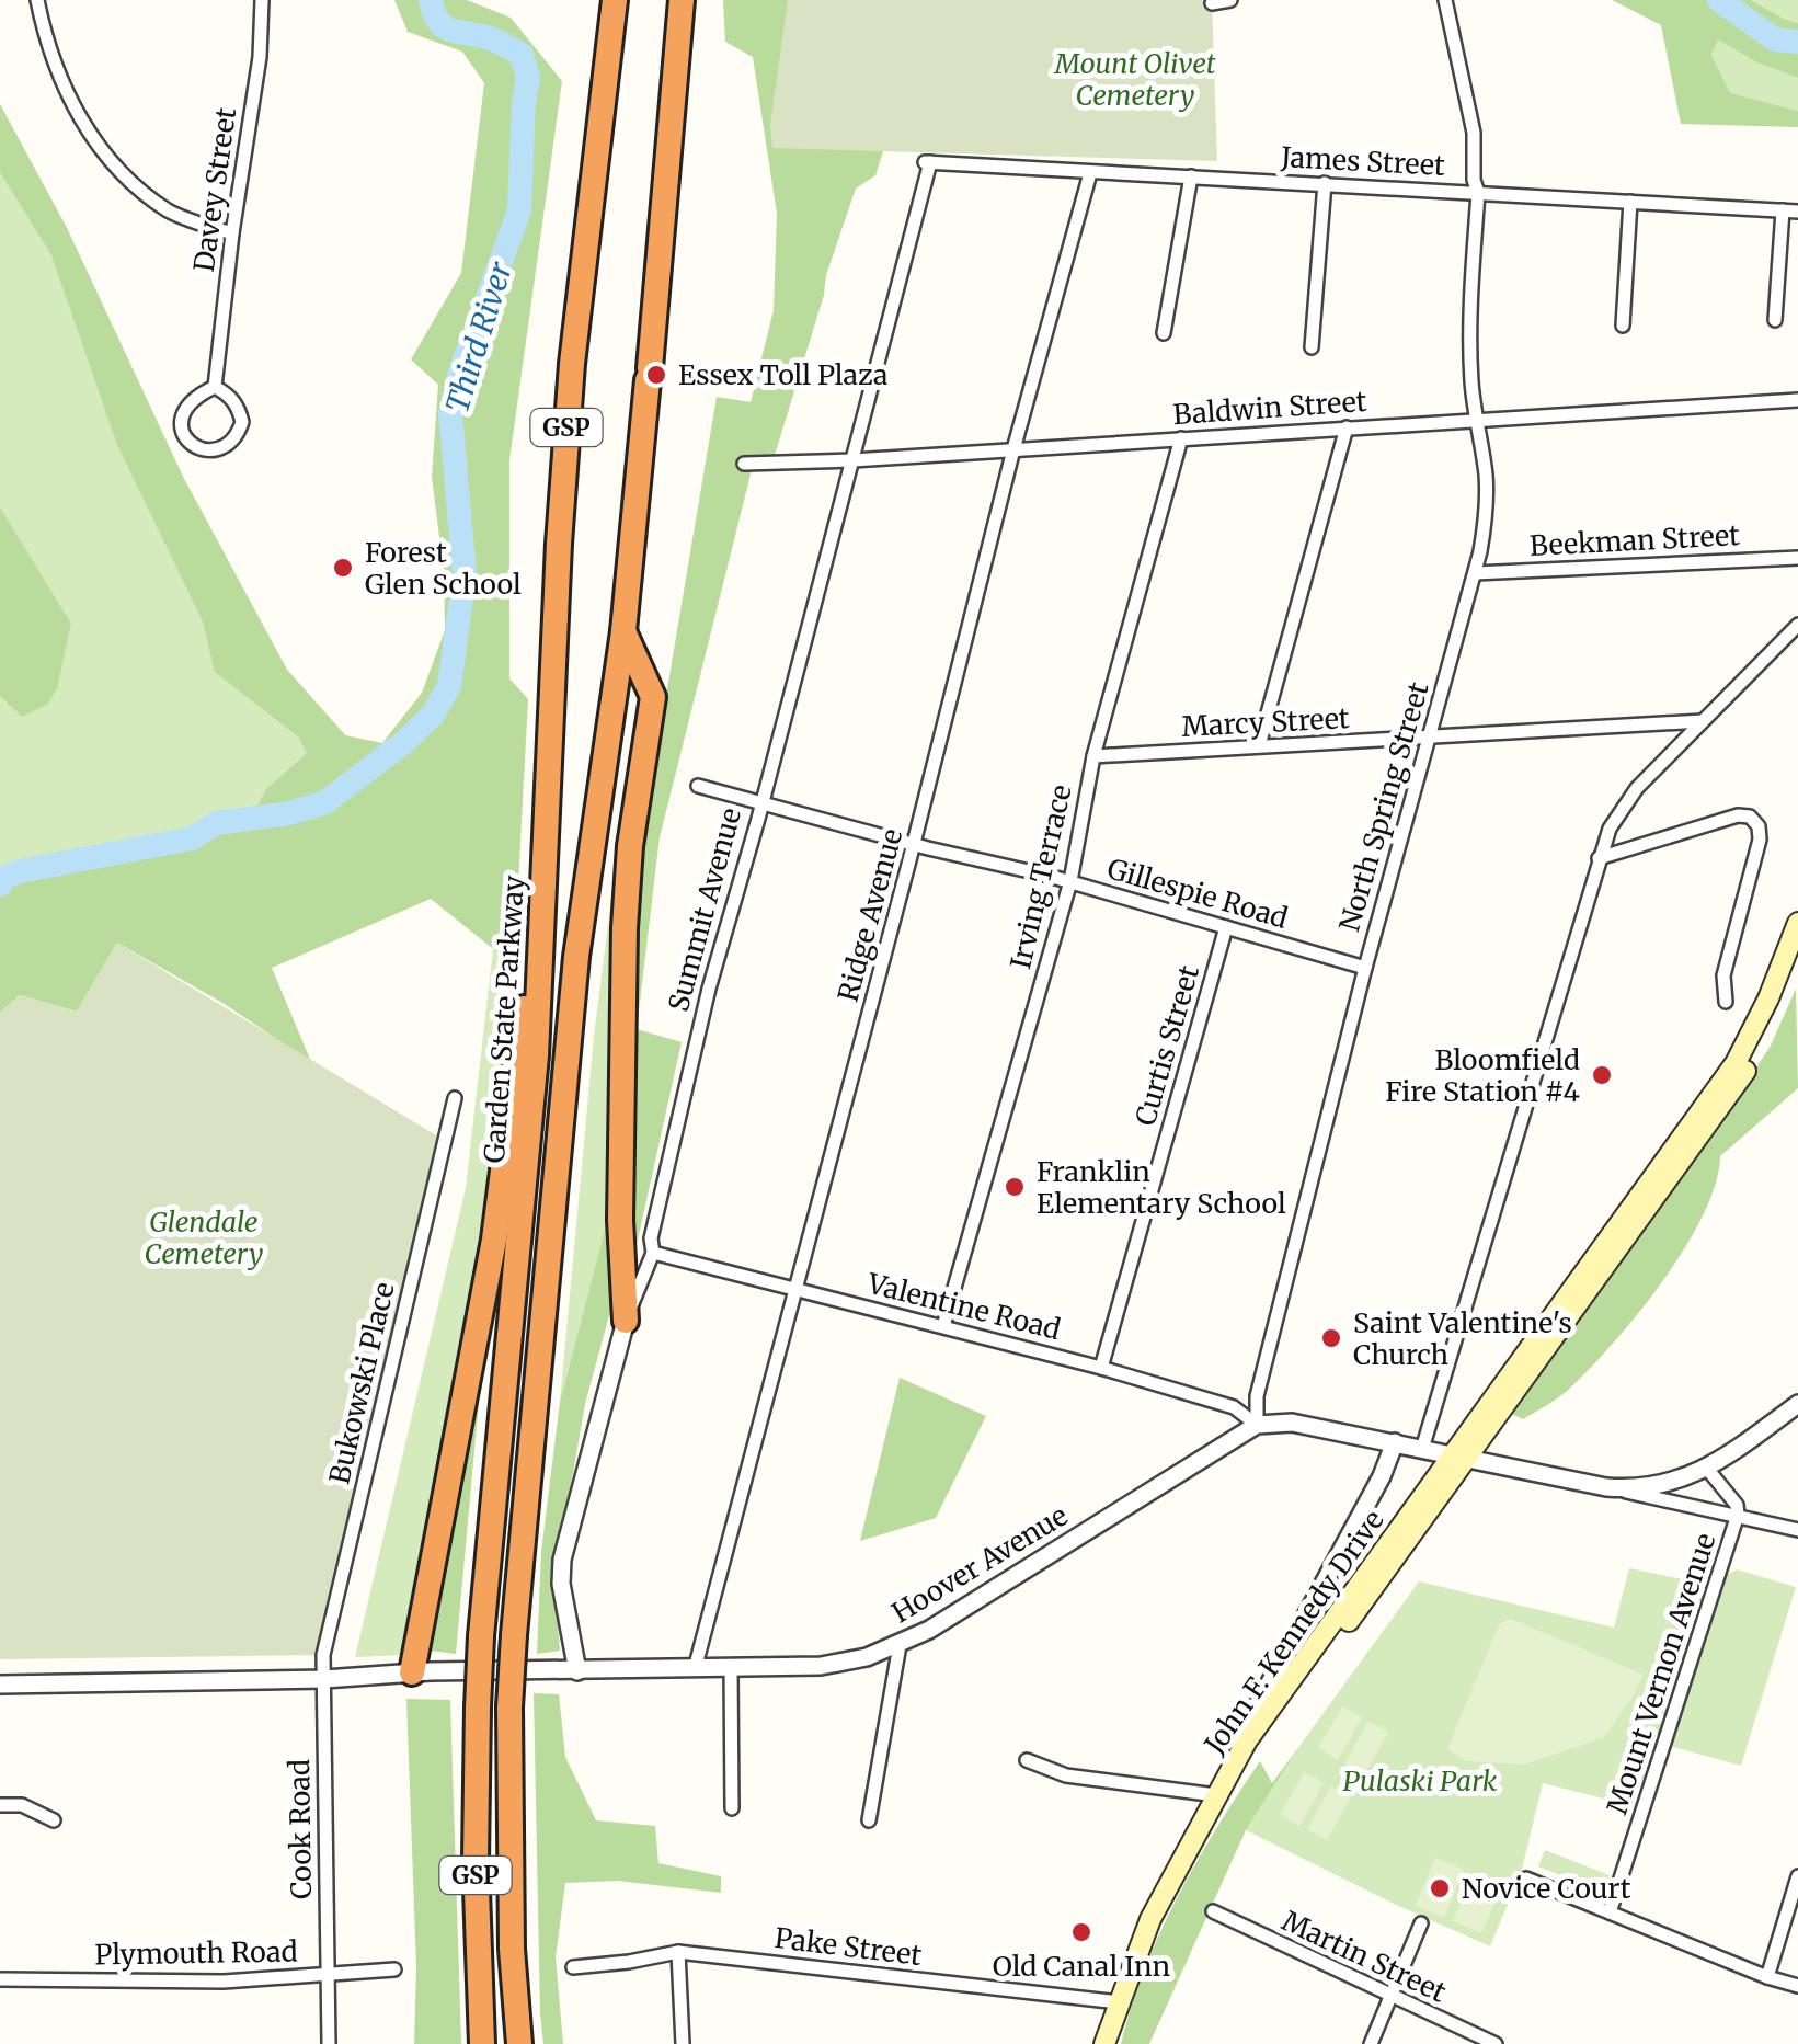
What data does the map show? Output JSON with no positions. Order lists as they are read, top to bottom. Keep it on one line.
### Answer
{"streets":{"highway":["GSP","Garden State Parkway"],"main road":["John F. Kennedy Drive"],"street":["James Street","Davey Street","Baldwin Street","Beekman Street","Marcy Street","North Spring Street","Irving Terrace","Gillespie Road","Summit Avenue","Ridge Avenue","Curtis Street","Valentine Road","Bukowski Place","Hoover Avenue","Mount Vernon Avenue","Cook Road","Pake Street","Plymouth Road","Martin Street"]},"crossings":[["James Street","North Spring Street"],["James Street","Summit Avenue"],["James Street","Ridge Avenue"],["Baldwin Street","North Spring Street"],["Baldwin Street","Irving Terrace"],["Baldwin Street","Summit Avenue"],["Baldwin Street","Ridge Avenue"],["Beekman Street","North Spring Street"],["Marcy Street","North Spring Street"],["Marcy Street","Irving Terrace"],["North Spring Street","Gillespie Road"],["North Spring Street","Valentine Road"],["North Spring Street","Hoover Avenue"],["Irving Terrace","Gillespie Road"],["Irving Terrace","Valentine Road"],["Gillespie Road","Summit Avenue"],["Gillespie Road","Ridge Avenue"],["Gillespie Road","Curtis Street"],["Summit Avenue","Valentine Road"],["Summit Avenue","Hoover Avenue"],["Ridge Avenue","Valentine Road"],["Ridge Avenue","Hoover Avenue"],["Curtis Street","Valentine Road"],["Valentine Road","Hoover Avenue"],["Bukowski Place","Hoover Avenue"],["Bukowski Place","Cook Road"],["Hoover Avenue","Cook Road"],["John F. Kennedy Drive","Pake Street"],["Cook Road","Plymouth Road"]],"water":["Third River"],"parks":["Mount Olivet Cemetery","Glendale Cemetery","Pulaski Park"],"places":["Essex Toll Plaza","Forest Glen School","Bloomfield Fire Station #4","Franklin Elementary School","Saint Valentine's Church","Novice Court","Old Canal Inn"]}
